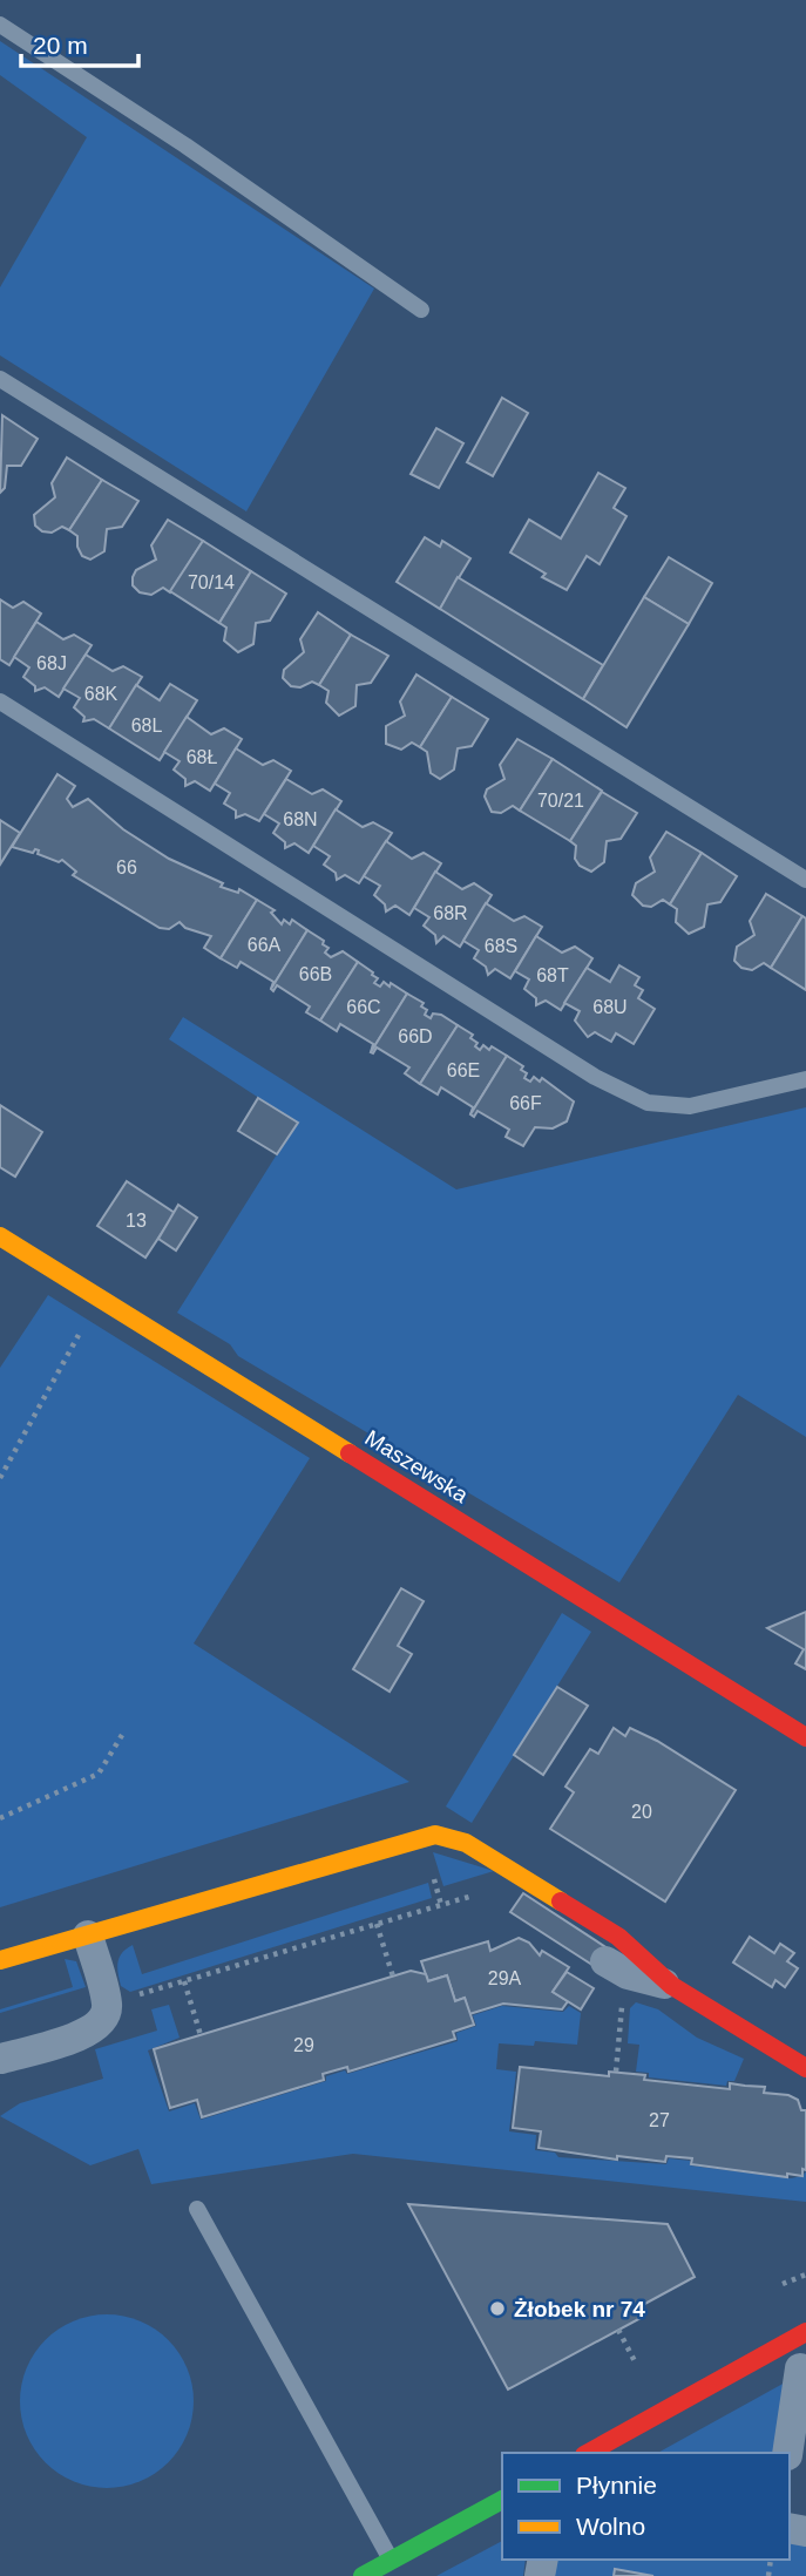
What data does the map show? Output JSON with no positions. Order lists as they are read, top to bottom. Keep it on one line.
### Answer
{"streets":{"street":["Maszewska"]},"places":["Żłobek nr 74"],"house_numbers":["70/14","68J","68K","68L","68Ł","70/21","68N","66","68R","66A","68S","66B","68T","66C","68U","66D","66E","66F","13","20","29A","29","27"],"legend":["Płynnie","Wolno"],"scale_bar":"20 m"}
